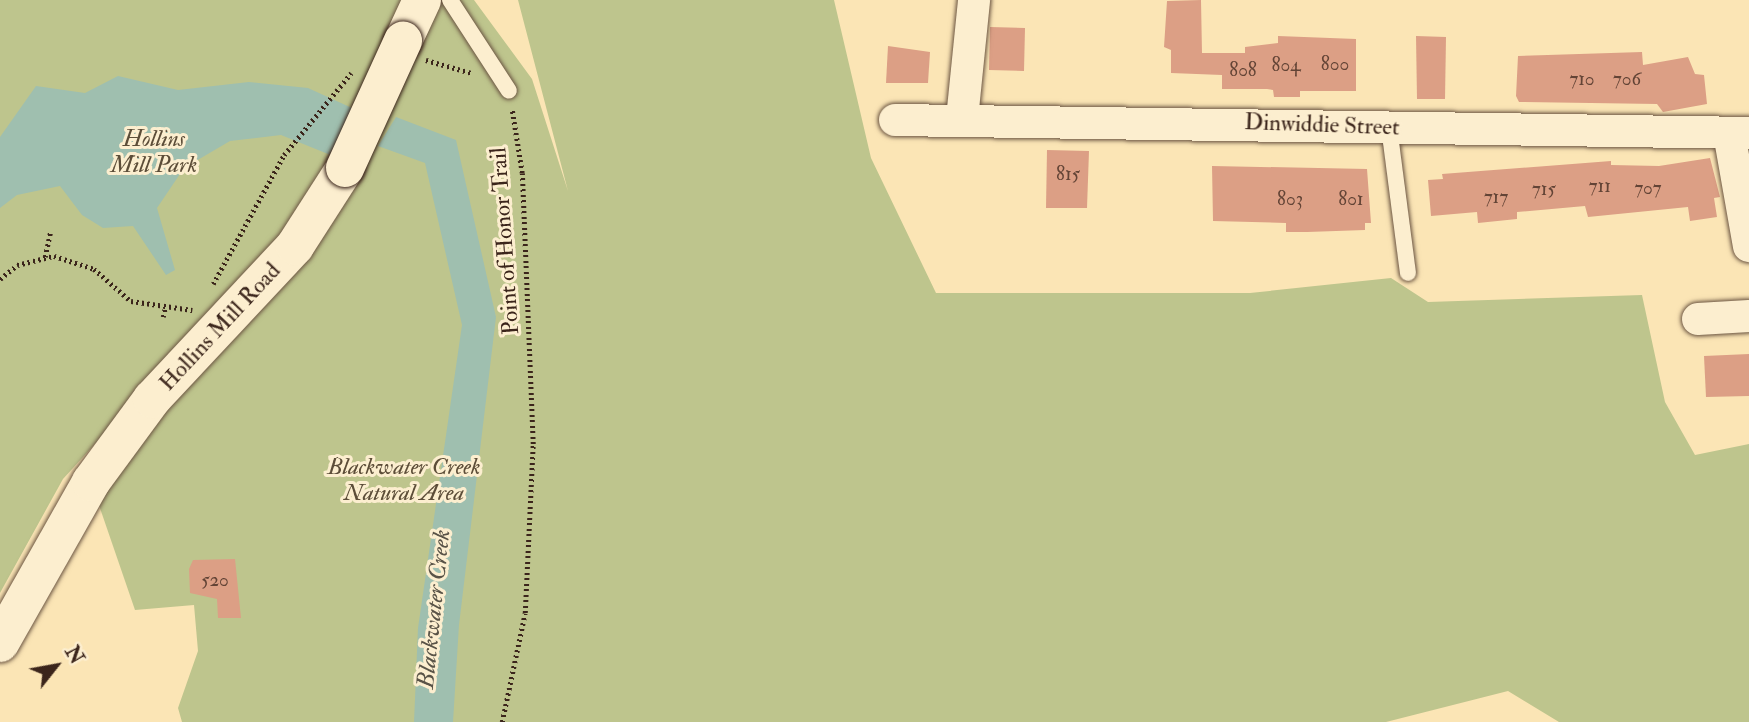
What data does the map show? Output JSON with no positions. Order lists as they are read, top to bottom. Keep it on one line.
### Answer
{"streets":{"street":["Dinwiddie Street","Hollins Mill Road"],"path":["Point of Honor Trail"]},"water":["Blackwater Creek"],"parks":["Hollins Mill Park","Blackwater Creek Natural Area"],"house_numbers":["800","804","808","710","706","815","711","707","715","717","803","801","520"],"north":"top right"}
